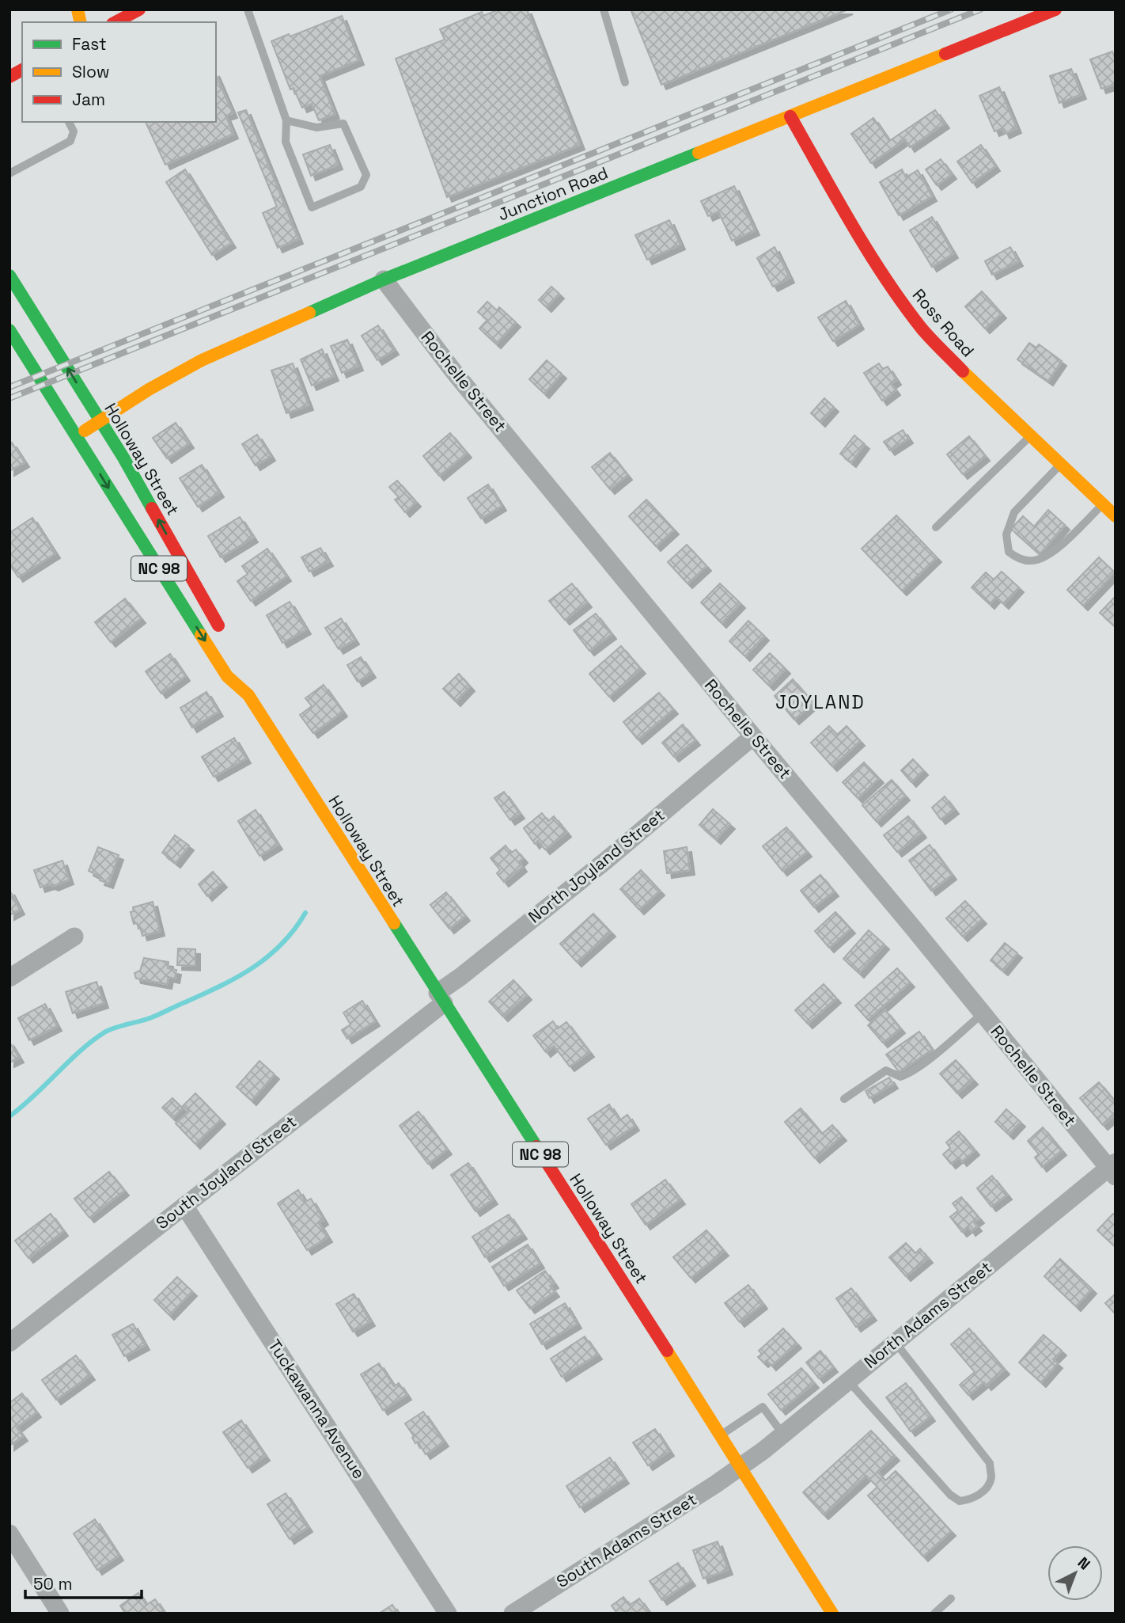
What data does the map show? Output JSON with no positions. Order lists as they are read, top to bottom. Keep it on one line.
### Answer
{"streets":{"main road":["Junction Road","Ross Road","Holloway Street","NC 98"],"street":["Rochelle Street","North Joyland Street","South Joyland Street","North Adams Street","Tuckawanna Avenue","South Adams Street"]},"crossings":[["Junction Road","Ross Road"],["Junction Road","Rochelle Street"],["Junction Road","Holloway Street"],["Rochelle Street","North Joyland Street"],["Rochelle Street","North Adams Street"],["Holloway Street","North Joyland Street"],["Holloway Street","South Joyland Street"],["Holloway Street","North Adams Street"],["Holloway Street","South Adams Street"],["North Joyland Street","South Joyland Street"],["South Joyland Street","Tuckawanna Avenue"],["North Adams Street","South Adams Street"]],"districts":["JOYLAND"],"legend":["Fast","Slow","Jam"],"scale_bar":"50 m","north":"top right"}
